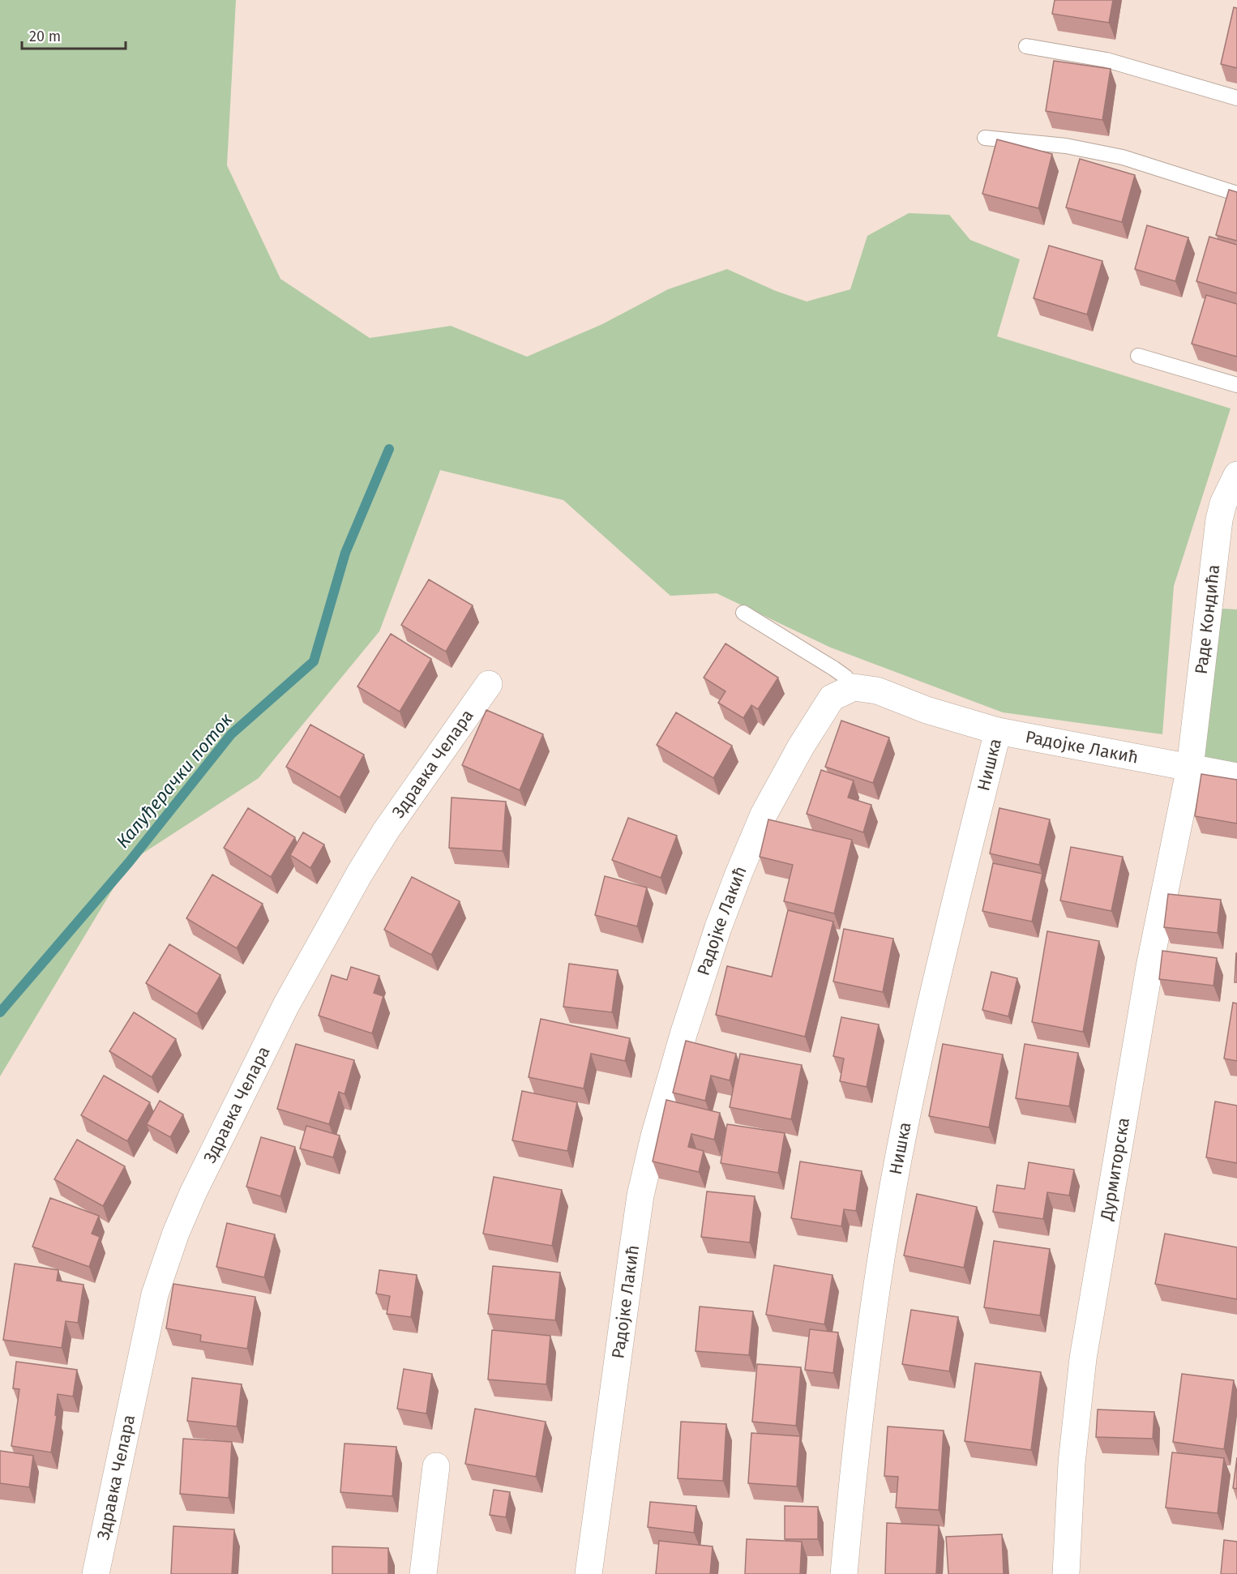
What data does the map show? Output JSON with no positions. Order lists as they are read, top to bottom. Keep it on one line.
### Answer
{"streets":{"street":["Раде Кондића","Радојке Лакић","Здравка Челара","Нишка","Дурмиторска"]},"crossings":[["Раде Кондића","Радојке Лакић"],["Раде Кондића","Дурмиторска"],["Радојке Лакић","Нишка"],["Радојке Лакић","Дурмиторска"]],"water":["Калуђерачки поток"],"scale_bar":"20 m"}
